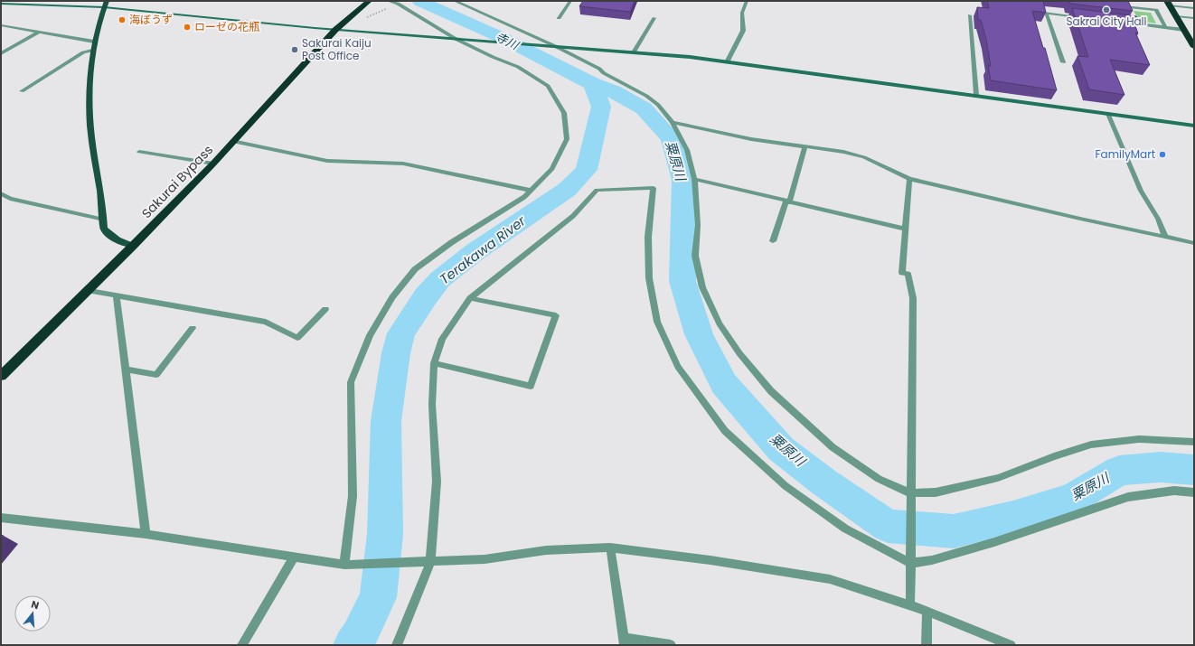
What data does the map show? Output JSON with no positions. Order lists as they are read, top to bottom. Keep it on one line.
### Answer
{"streets":{"highway":["Sakurai Bypass"]},"water":["寺川","粟原川","Terakawa River"],"places":["Sakrai City Hall","海ぼうず","ローゼの花瓶","Sakurai Kaiju Post Office","FamilyMart"],"north":"top"}
